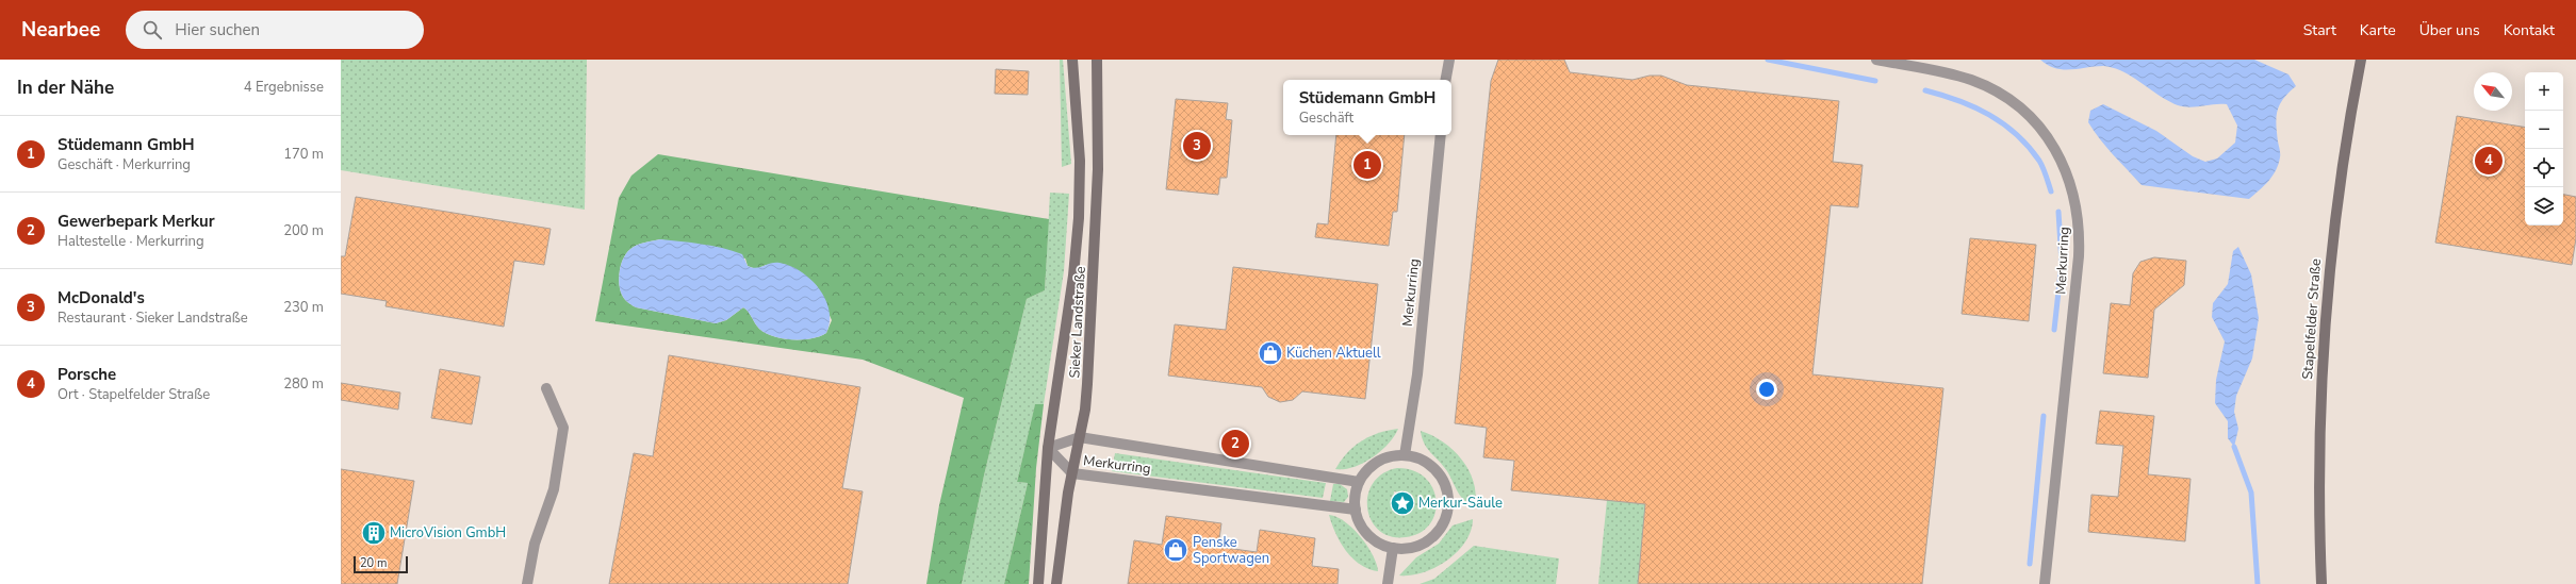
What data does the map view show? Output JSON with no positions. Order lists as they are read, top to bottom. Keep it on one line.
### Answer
{"streets":{"main road":["Stapelfelder Straße","Sieker Landstraße"],"street":["Merkurring"]},"crossings":[["Merkurring","Sieker Landstraße"]],"places":{"shop":["Küchen Aktuell","Penske Sportwagen"],"place":["Merkur-Säule"],"building":["MicroVision GmbH"]},"scale_bar":"20 m","north":"top left","page":{"header":"Nearbee","search":"Hier suchen","nav":["Start","Karte","Über uns","Kontakt"],"heading":["In der Nähe","4 Ergebnisse"],"map_buttons":["+","−"],"popup":["Stüdemann GmbH","Geschäft"],"list":[{"mark":"1","name":"Stüdemann GmbH","note":"Geschäft · Merkurring","value":"170 m"},{"mark":"2","name":"Gewerbepark Merkur","note":"Haltestelle · Merkurring","value":"200 m"},{"mark":"3","name":"McDonald's","note":"Restaurant · Sieker Landstraße","value":"230 m"},{"mark":"4","name":"Porsche","note":"Ort · Stapelfelder Straße","value":"280 m"}],"pins":["3","4","1","2"],"scale":"20 m"}}
